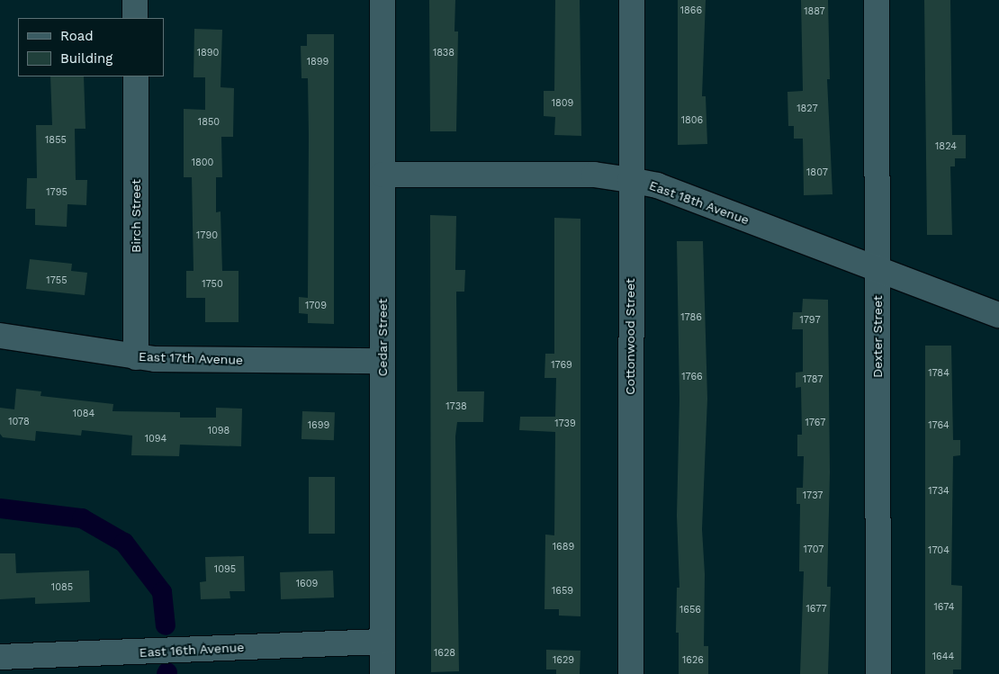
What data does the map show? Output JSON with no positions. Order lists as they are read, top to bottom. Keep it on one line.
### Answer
{"streets":{"street":["East 18th Avenue","Birch Street","Cottonwood Street","Dexter Street","Cedar Street","East 17th Avenue","East 16th Avenue"]},"crossings":[["East 18th Avenue","Cottonwood Street"],["East 18th Avenue","Dexter Street"],["East 18th Avenue","Cedar Street"],["Birch Street","East 17th Avenue"],["Cedar Street","East 17th Avenue"],["Cedar Street","East 16th Avenue"]],"house_numbers":["1866","1887","1890","1838","1899","1809","1827","1806","1850","1855","1824","1800","1807","1795","1790","1755","1750","1709","1786","1797","1769","1784","1766","1787","1738","1084","1078","1767","1739","1699","1764","1098","1094","1734","1737","1689","1707","1704","1095","1609","1085","1659","1674","1677","1656","1628","1644","1629","1626"],"legend":["Road","Building"]}
